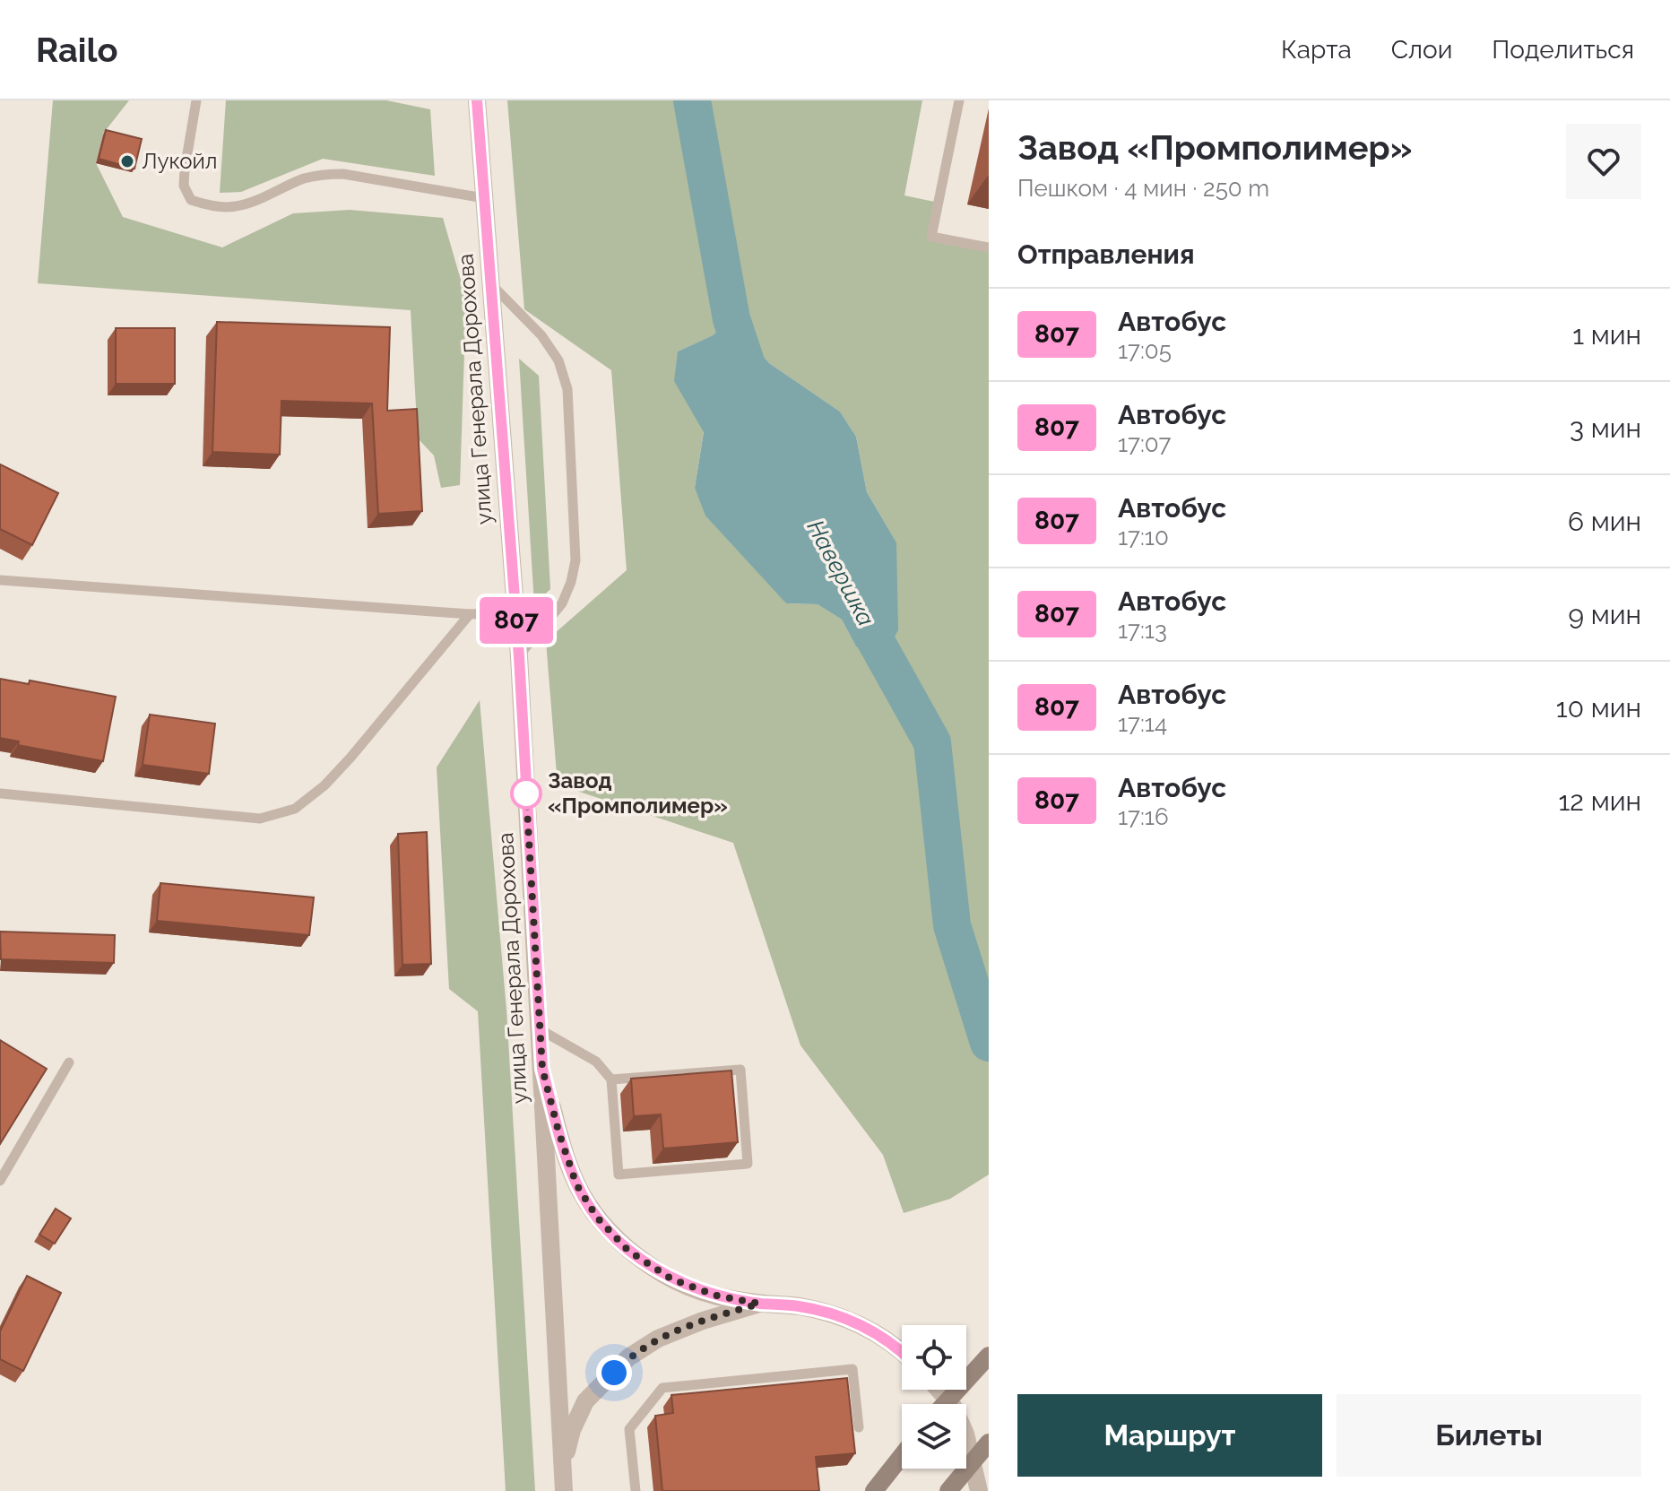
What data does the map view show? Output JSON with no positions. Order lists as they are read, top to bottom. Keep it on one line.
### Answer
{"streets":{"street":["улица Генерала Дорохова"]},"water":["Навершка"],"places":["Лукойл","Завод «Промполимер»"],"lines":["bus line 807"],"page":{"header":"Railo","nav":["Карта","Слои","Поделиться"],"on_map":"807","heading":[["Завод «Промполимер»","Пешком · 4 мин · 250 m"],"Отправления"],"list":[{"mark":"807","name":"Автобус","note":"17:05","value":"1 мин"},{"mark":"807","name":"Автобус","note":"17:07","value":"3 мин"},{"mark":"807","name":"Автобус","note":"17:10","value":"6 мин"},{"mark":"807","name":"Автобус","note":"17:13","value":"9 мин"},{"mark":"807","name":"Автобус","note":"17:14","value":"10 мин"},{"mark":"807","name":"Автобус","note":"17:16","value":"12 мин"}],"buttons":["Маршрут","Билеты"]}}
